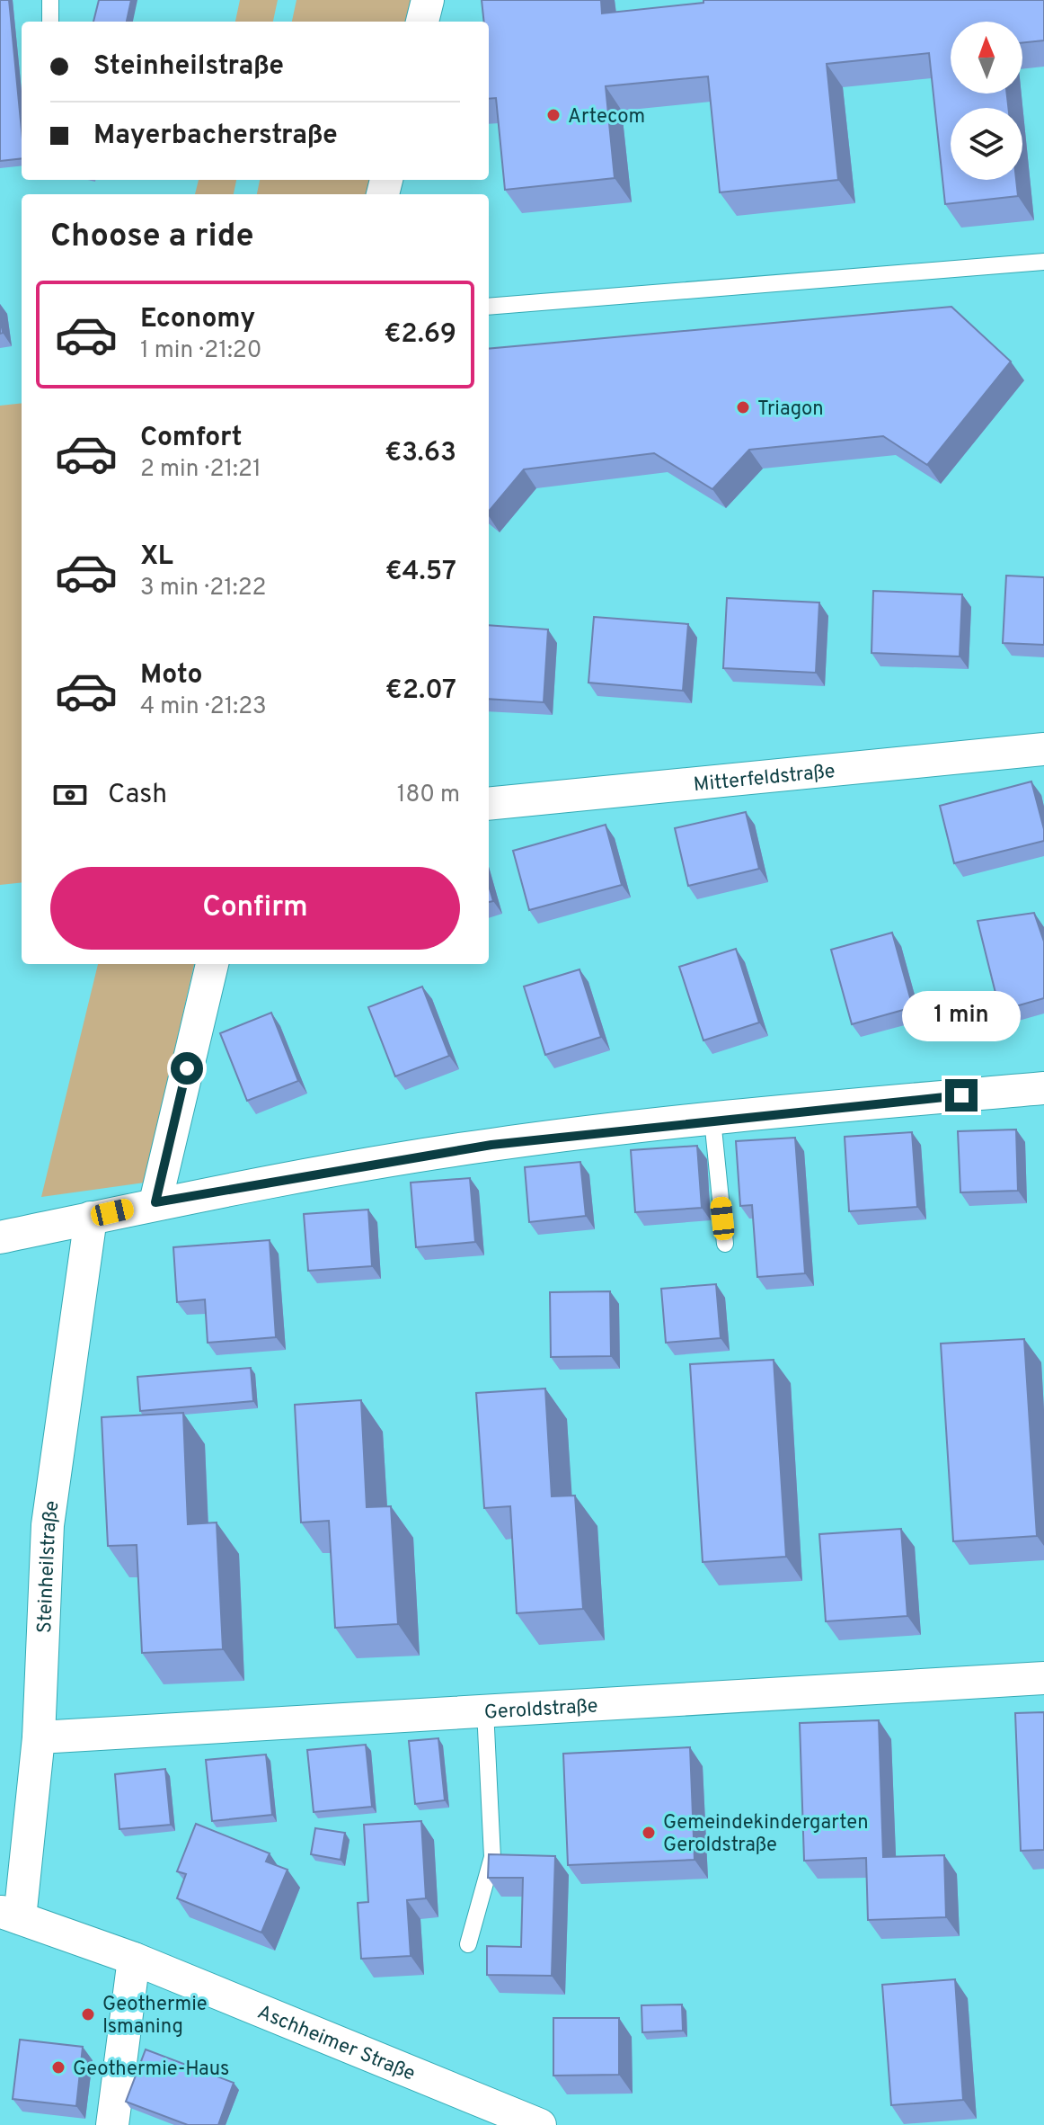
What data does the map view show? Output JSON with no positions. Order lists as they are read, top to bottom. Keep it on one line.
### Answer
{"streets":{"street":["Mitterfeldstraße","Steinheilstraße","Geroldstraße","Aschheimer Straße"]},"crossings":[["Steinheilstraße","Geroldstraße"],["Steinheilstraße","Aschheimer Straße"]],"places":["Artecom","Triagon","Gemeindekindergarten Geroldstraße","Geothermie Ismaning","Geothermie-Haus"],"north":"top","page":{"banner":["Steinheilstraße","Mayerbacherstraße"],"heading":"Choose a ride","list":[{"name":"Economy","note":"1 min · 21:20","value":"€2.69"},{"name":"Comfort","note":"2 min · 21:21","value":"€3.63"},{"name":"XL","note":"3 min · 21:22","value":"€4.57"},{"name":"Moto","note":"4 min · 21:23","value":"€2.07"}],"pay":["Cash","180 m"],"buttons":"Confirm","bubble":"1 min"}}
